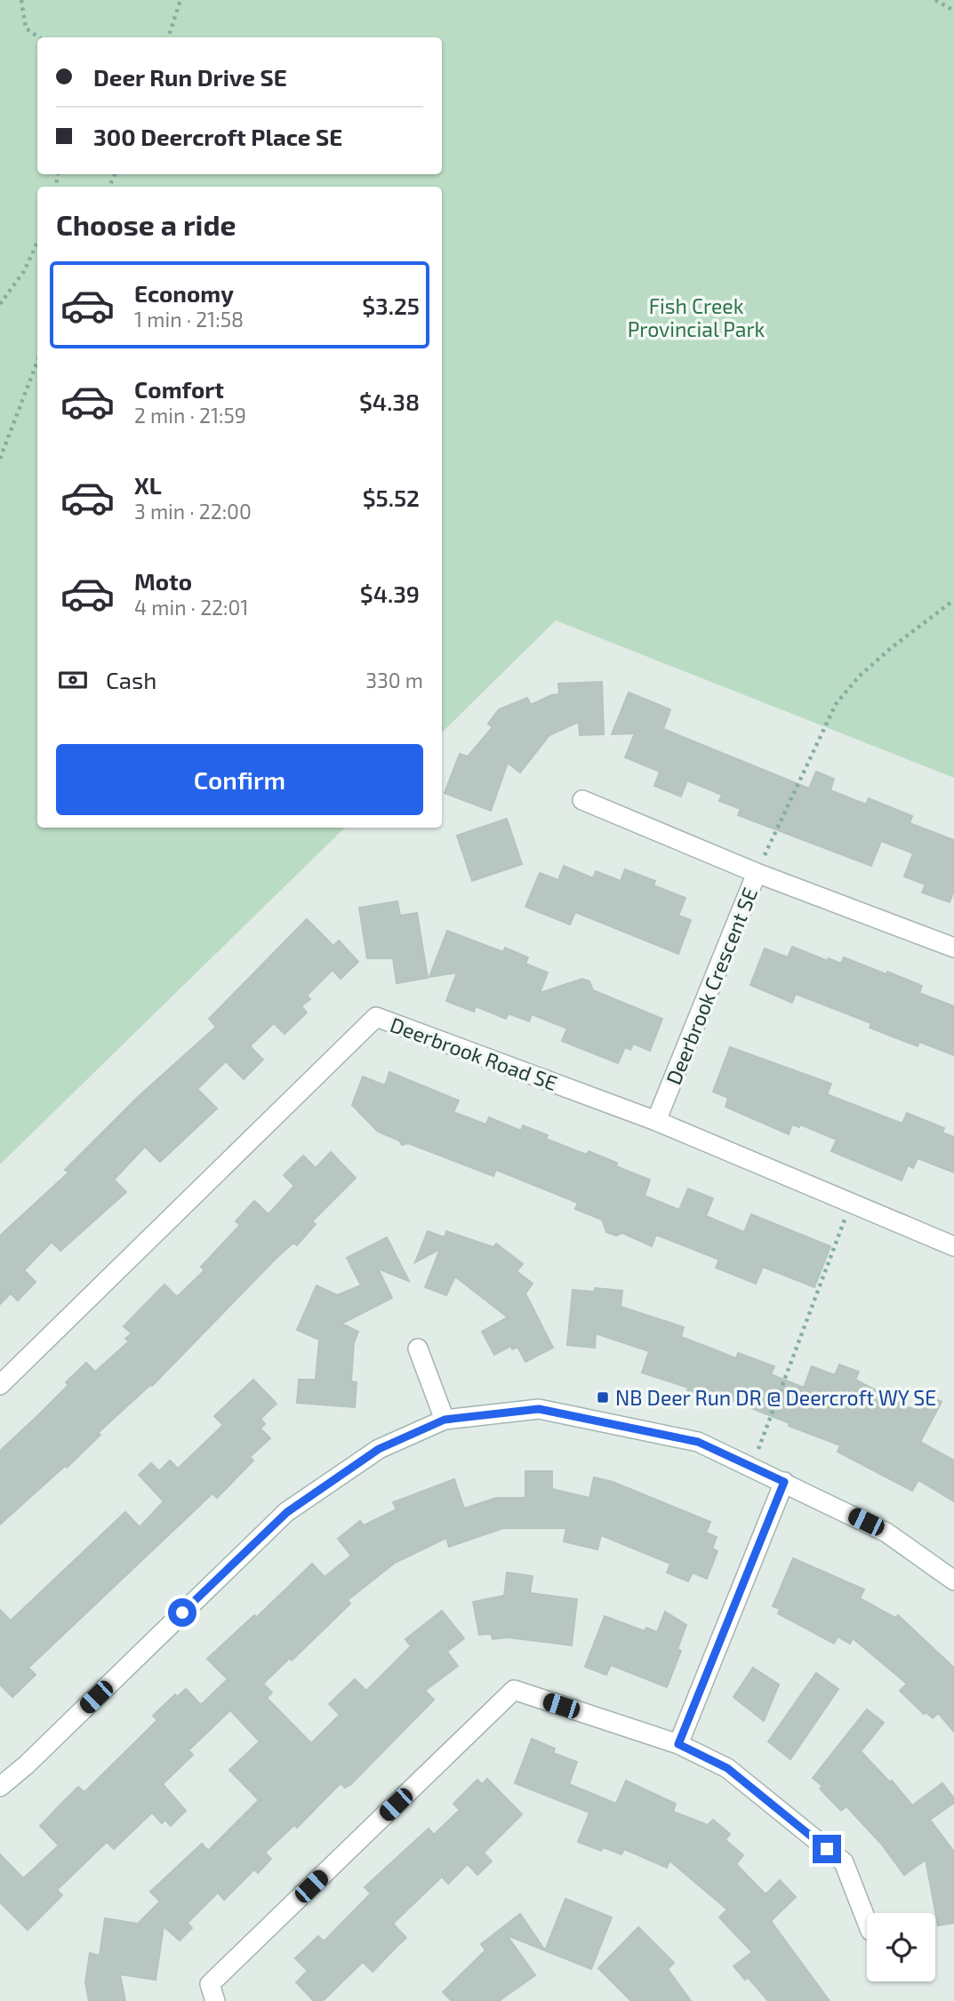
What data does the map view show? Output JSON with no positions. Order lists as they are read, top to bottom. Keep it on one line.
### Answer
{"streets":{"street":["Deerbrook Crescent SE","Deerbrook Road SE"]},"crossings":[["Deerbrook Crescent SE","Deerbrook Road SE"]],"parks":["Fish Creek Provincial Park"],"places":{"transit":["NB Deer Run DR @ Deercroft WY SE"]},"page":{"banner":["Deer Run Drive SE","300 Deercroft Place SE"],"heading":"Choose a ride","list":[{"name":"Economy","note":"1 min · 21:58","value":"$3.25"},{"name":"Comfort","note":"2 min · 21:59","value":"$4.38"},{"name":"XL","note":"3 min · 22:00","value":"$5.52"},{"name":"Moto","note":"4 min · 22:01","value":"$4.39"}],"pay":["Cash","330 m"],"buttons":"Confirm"}}
